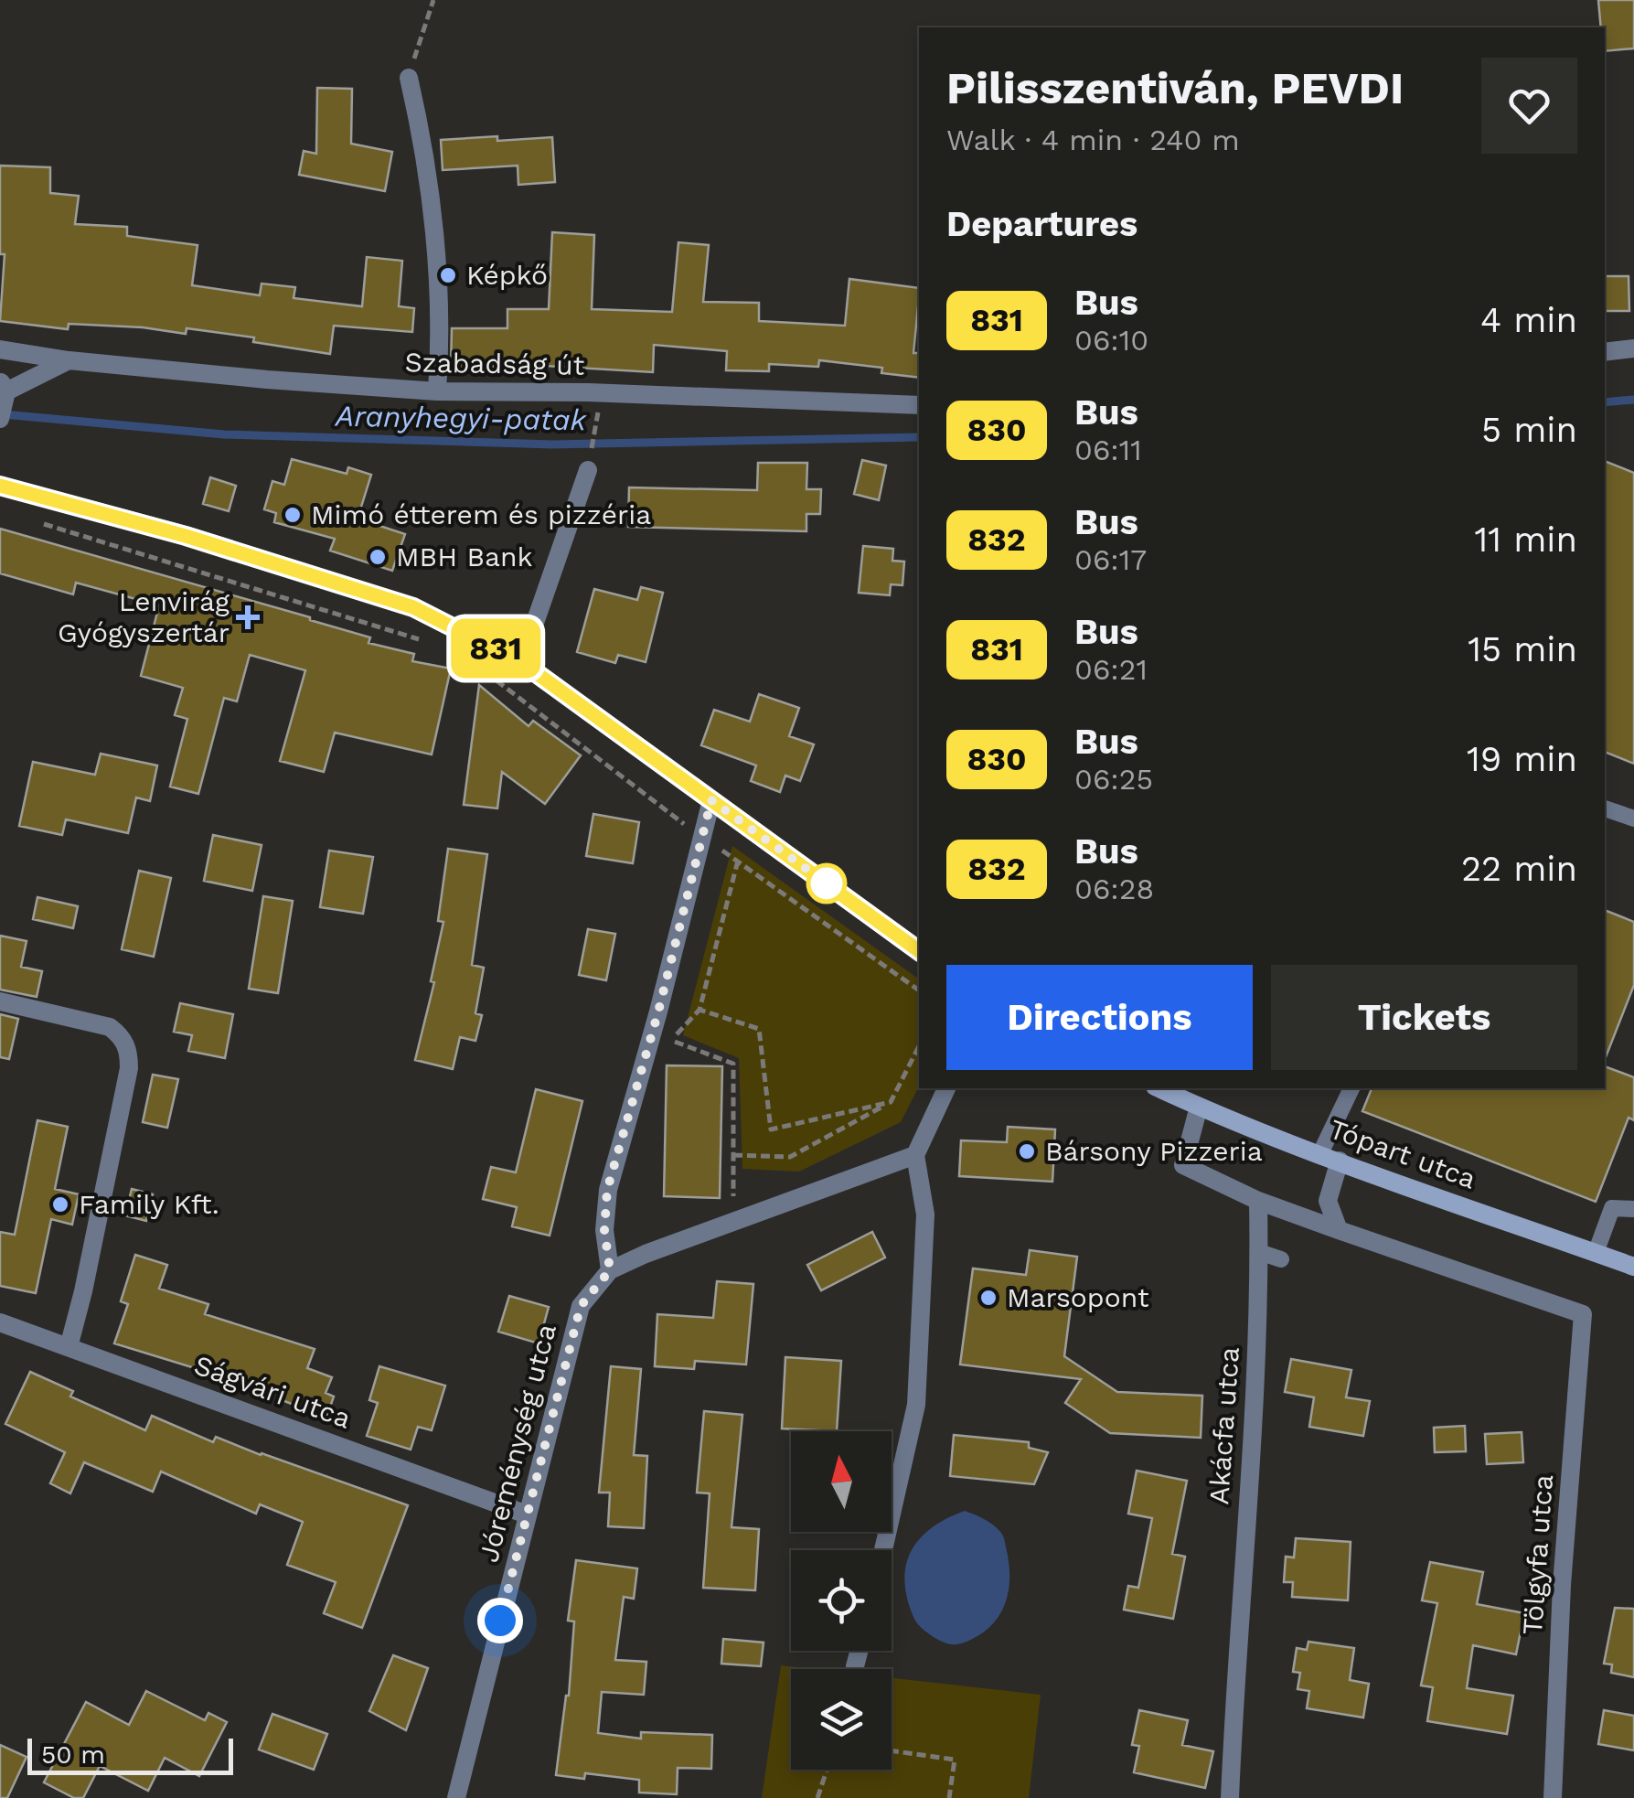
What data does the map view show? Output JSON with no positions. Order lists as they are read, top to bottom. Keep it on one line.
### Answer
{"streets":{"main road":["Tópart utca"],"street":["Szabadság út","Ságvári utca","Akácfa utca","Jóreménység utca","Tölgyfa utca"]},"crossings":[["Ságvári utca","Jóreménység utca"]],"water":["Aranyhegyi-patak"],"places":{"other":["Képkő","Mimó étterem és pizzéria","MBH Bank","Bársony Pizzeria","Family Kft.","Marsopont"],"health":["Lenvirág Gyógyszertár"]},"lines":["bus line 831"],"scale_bar":"50 m","north":"top","page":{"on_map":"831","heading":[["Pilisszentiván, PEVDI","Walk · 4 min · 240 m"],"Departures"],"list":[{"mark":"831","name":"Bus","note":"06:10","value":"4 min"},{"mark":"830","name":"Bus","note":"06:11","value":"5 min"},{"mark":"832","name":"Bus","note":"06:17","value":"11 min"},{"mark":"831","name":"Bus","note":"06:21","value":"15 min"},{"mark":"830","name":"Bus","note":"06:25","value":"19 min"},{"mark":"832","name":"Bus","note":"06:28","value":"22 min"}],"buttons":["Directions","Tickets"],"scale":"50 m"}}
